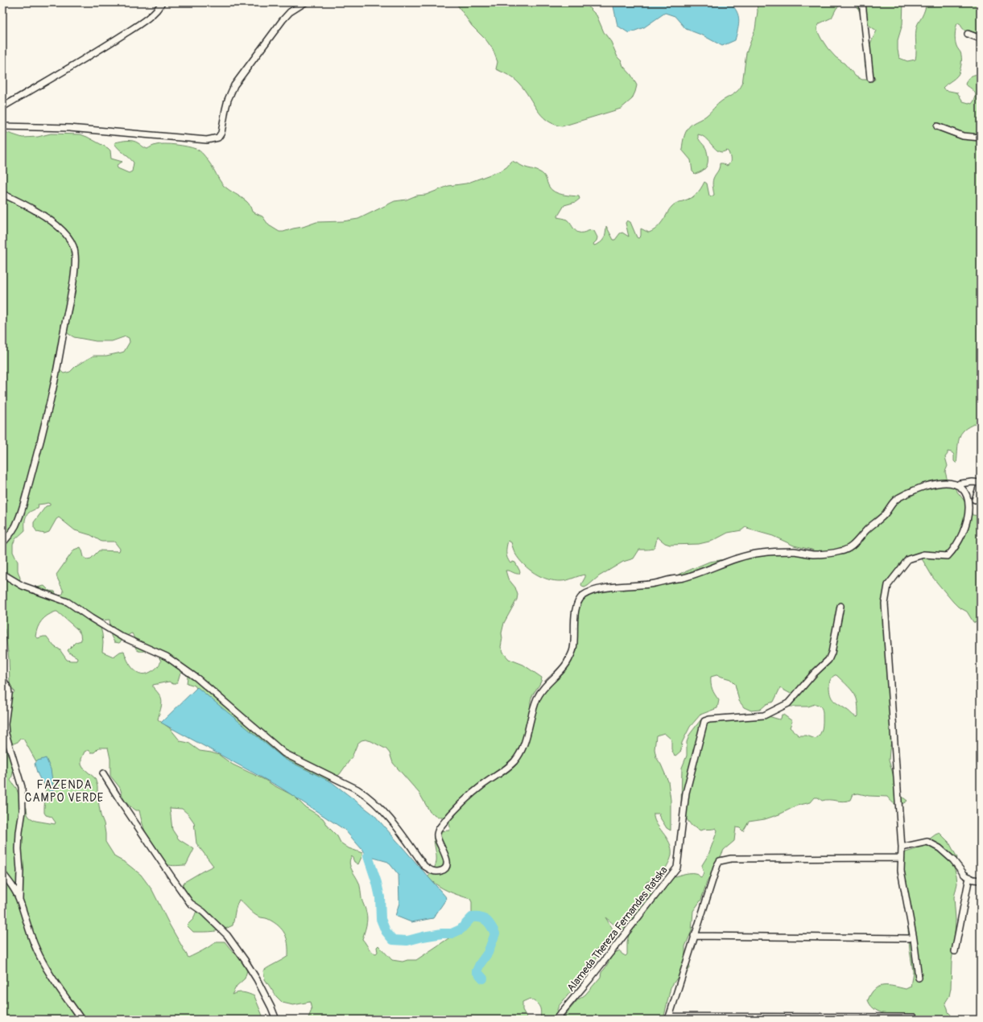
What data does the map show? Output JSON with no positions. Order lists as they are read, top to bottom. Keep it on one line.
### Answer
{"streets":{"street":["Alameda Thereza Fernandes Ratska"]},"districts":["FAZENDA CAMPO VERDE"]}
